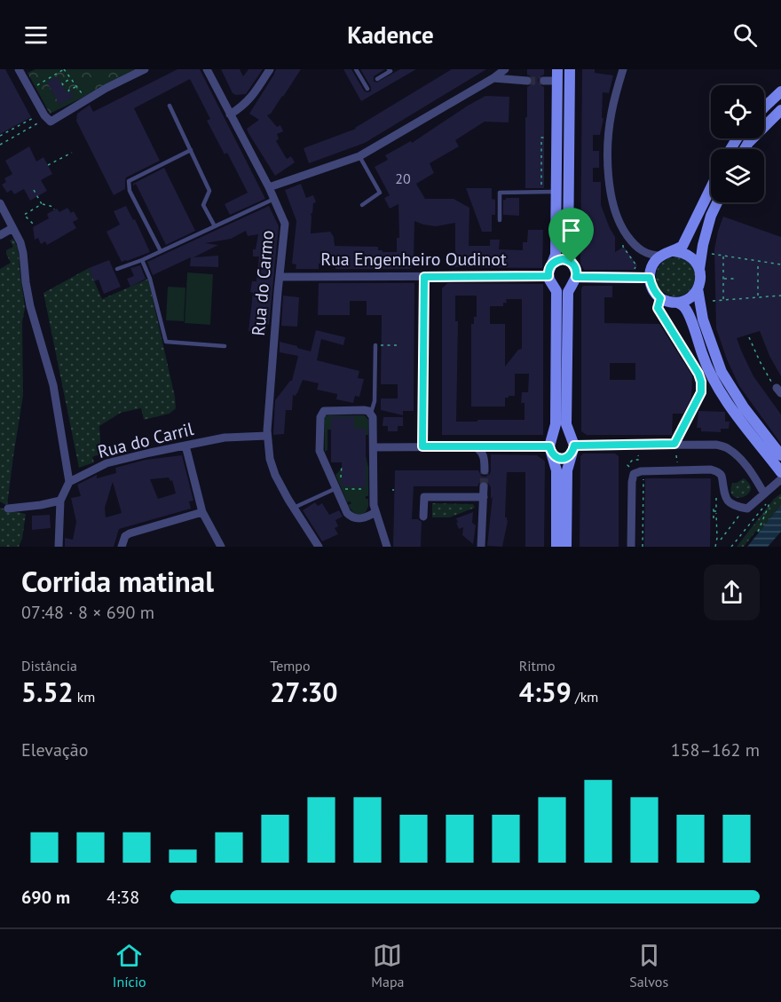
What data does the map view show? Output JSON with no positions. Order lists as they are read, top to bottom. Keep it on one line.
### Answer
{"streets":{"street":["Rua Engenheiro Oudinot","Rua do Carmo","Rua do Carril"]},"crossings":[["Rua Engenheiro Oudinot","Rua do Carmo"],["Rua do Carmo","Rua do Carril"]],"house_numbers":["20"],"page":{"header":"Kadence","heading":["Corrida matinal","07:48 · 8 × 690 m"],"stats":[["Distância","5.52 km"],["Tempo","27:30"],["Ritmo","4:59 /km"]],"chart":["Elevação","158–162 m"],"list":[{"name":"690 m","note":"4:38"}],"tabs":["Início","Mapa","Salvos"]}}
